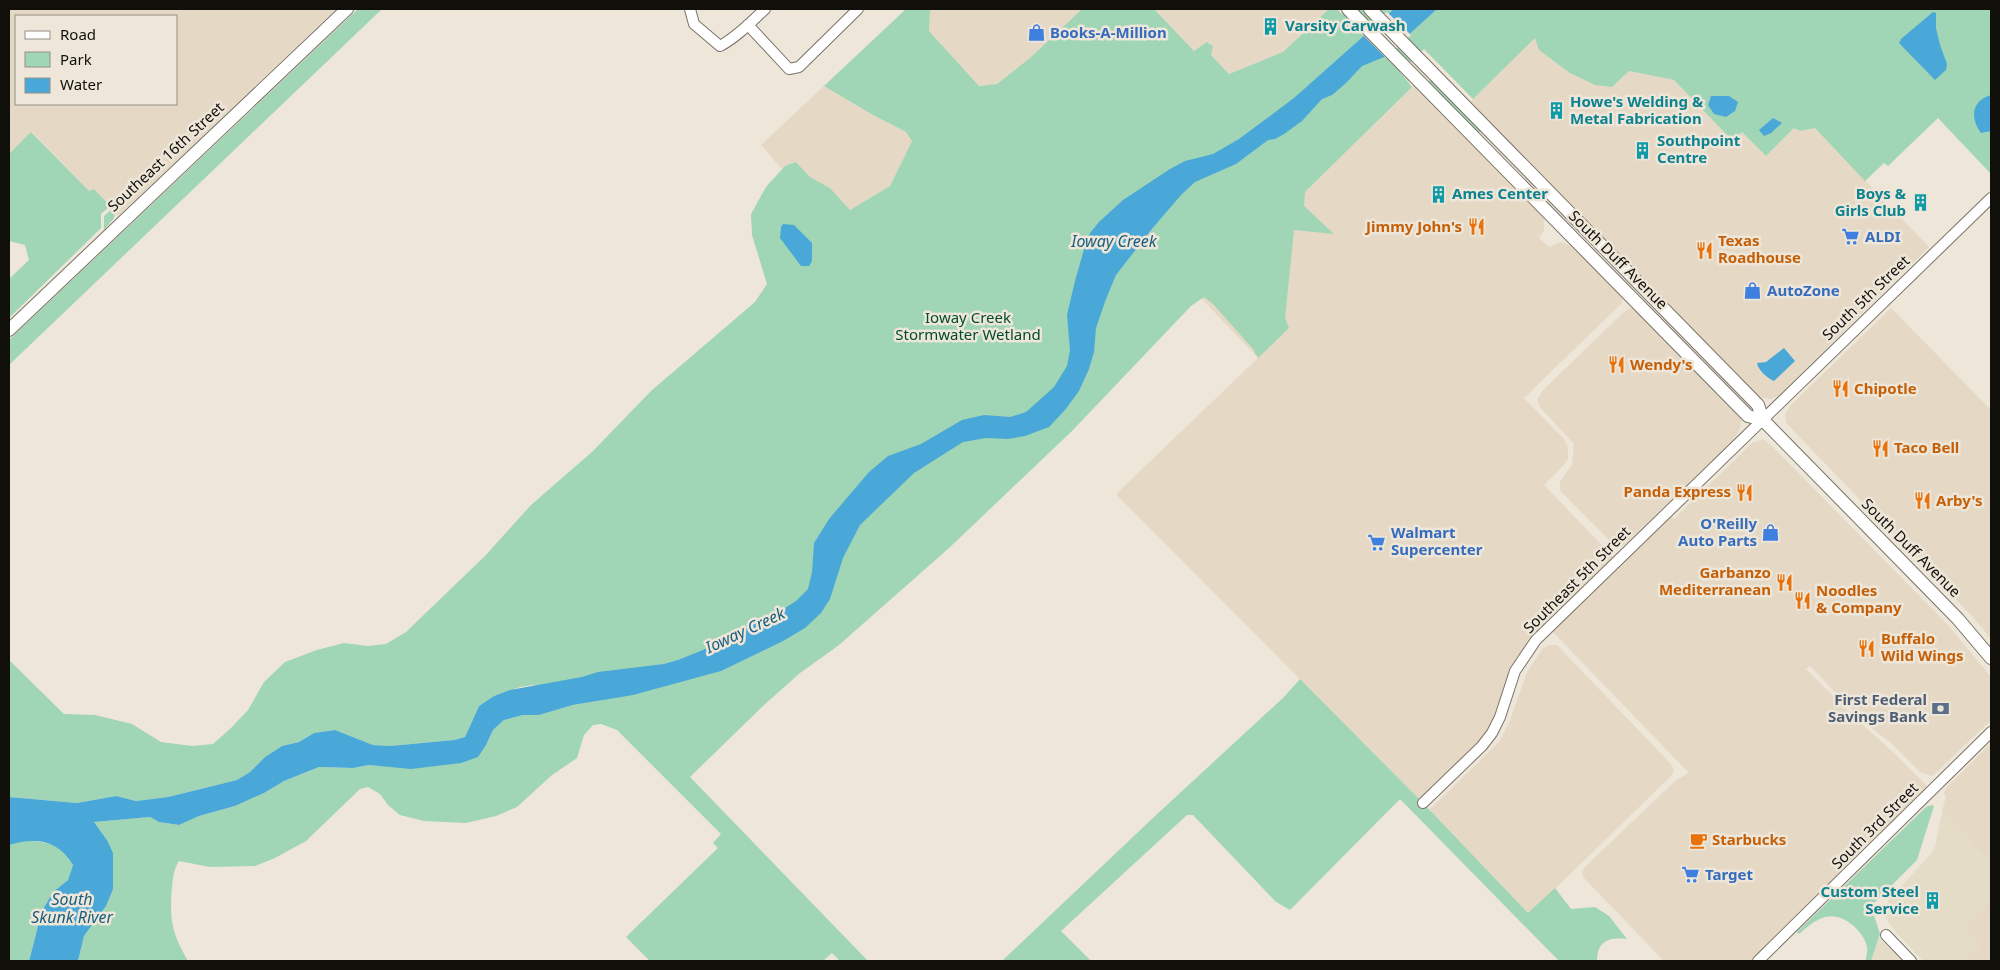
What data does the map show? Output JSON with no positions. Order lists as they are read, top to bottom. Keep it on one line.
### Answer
{"streets":{"main road":["Southeast 16th Street","South Duff Avenue"],"street":["South 5th Street","Southeast 5th Street","South 3rd Street"]},"crossings":[["South Duff Avenue","South 5th Street"],["South Duff Avenue","Southeast 5th Street"],["South 5th Street","Southeast 5th Street"]],"water":["Ioway Creek","South Skunk River"],"parks":["Ioway Creek Stormwater Wetland"],"places":{"building":["Varsity Carwash","Howe's Welding & Metal Fabrication","Southpoint Centre","Ames Center","Boys & Girls Club","Custom Steel Service"],"shop":["Books-A-Million","AutoZone","O'Reilly Auto Parts"],"restaurant":["Jimmy John's","Texas Roadhouse","Wendy's","Chipotle","Taco Bell","Panda Express","Arby's","Garbanzo Mediterranean","Noodles & Company","Buffalo Wild Wings"],"supermarket":["ALDI","Walmart Supercenter","Target"],"bank":["First Federal Savings Bank"],"cafe":["Starbucks"]},"legend":["Road","Park","Water"]}
